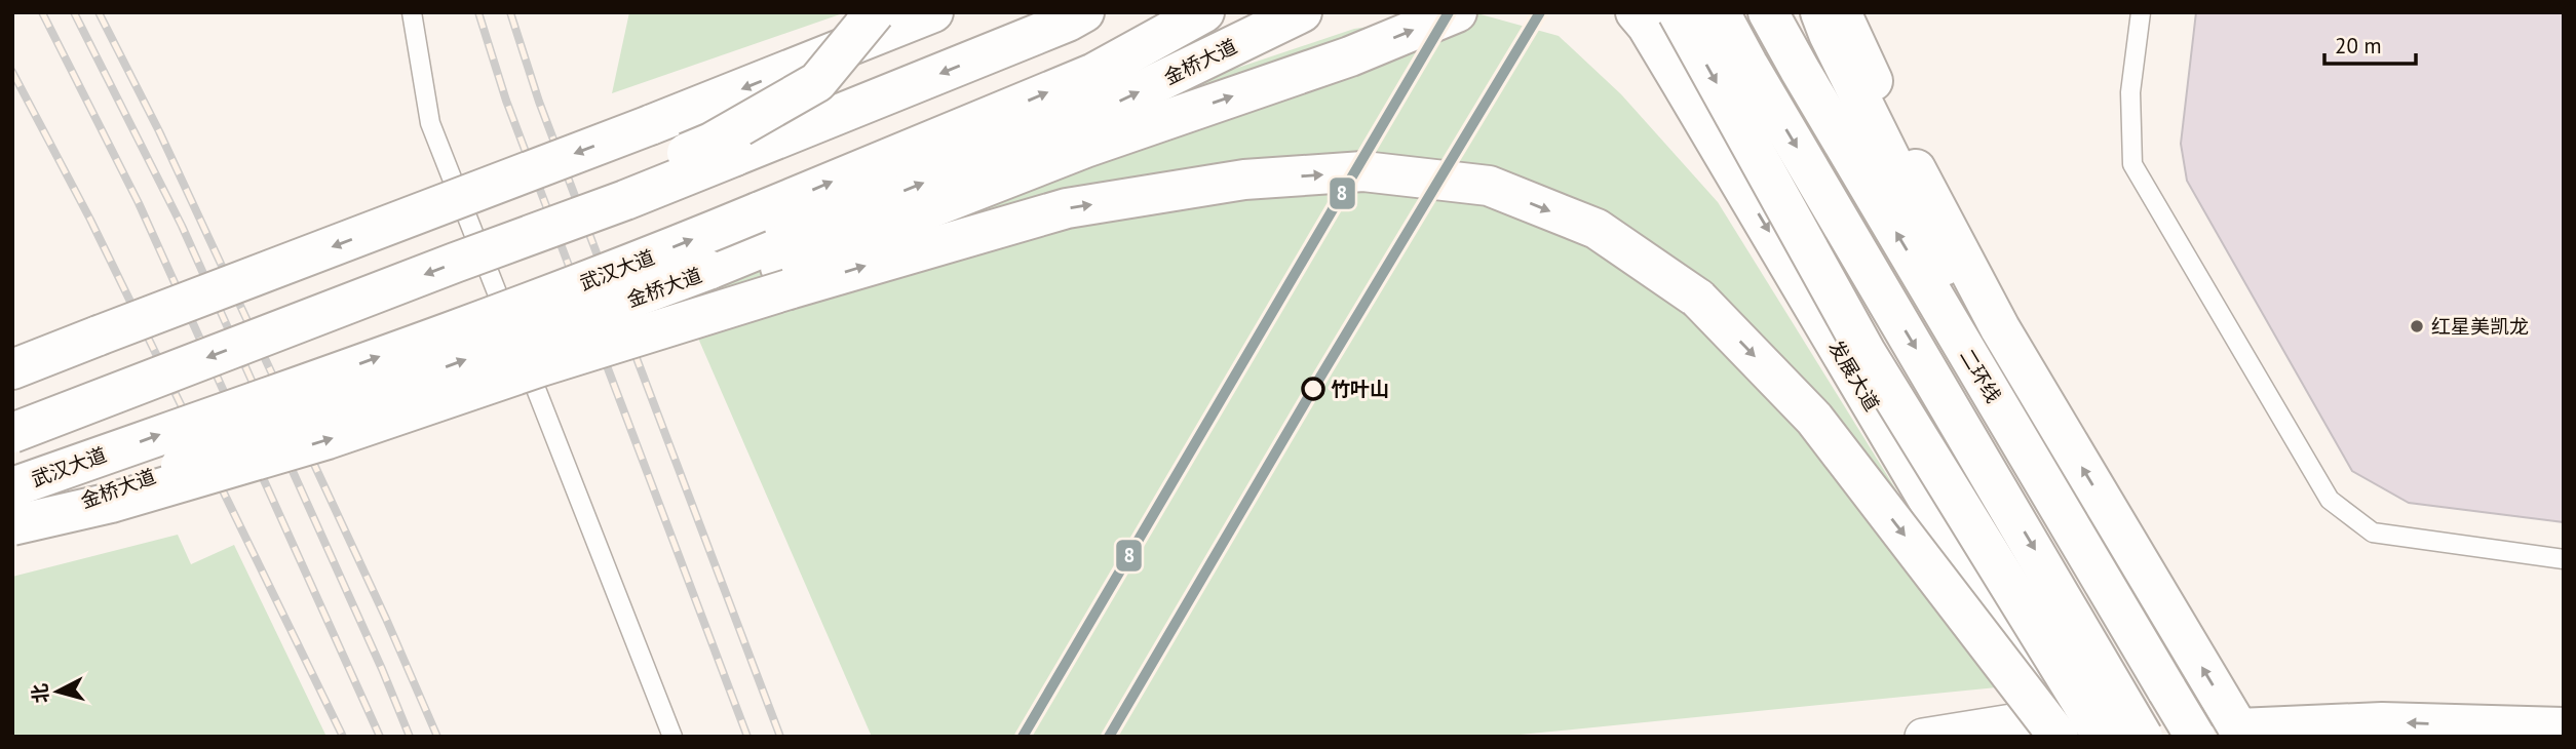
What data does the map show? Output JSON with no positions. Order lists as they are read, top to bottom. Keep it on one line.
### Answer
{"streets":{"main road":["金桥大道","武汉大道","发展大道","二环线"]},"places":["红星美凯龙","竹叶山"],"lines":["transit line 8"],"scale_bar":"20 m","north":"left"}
